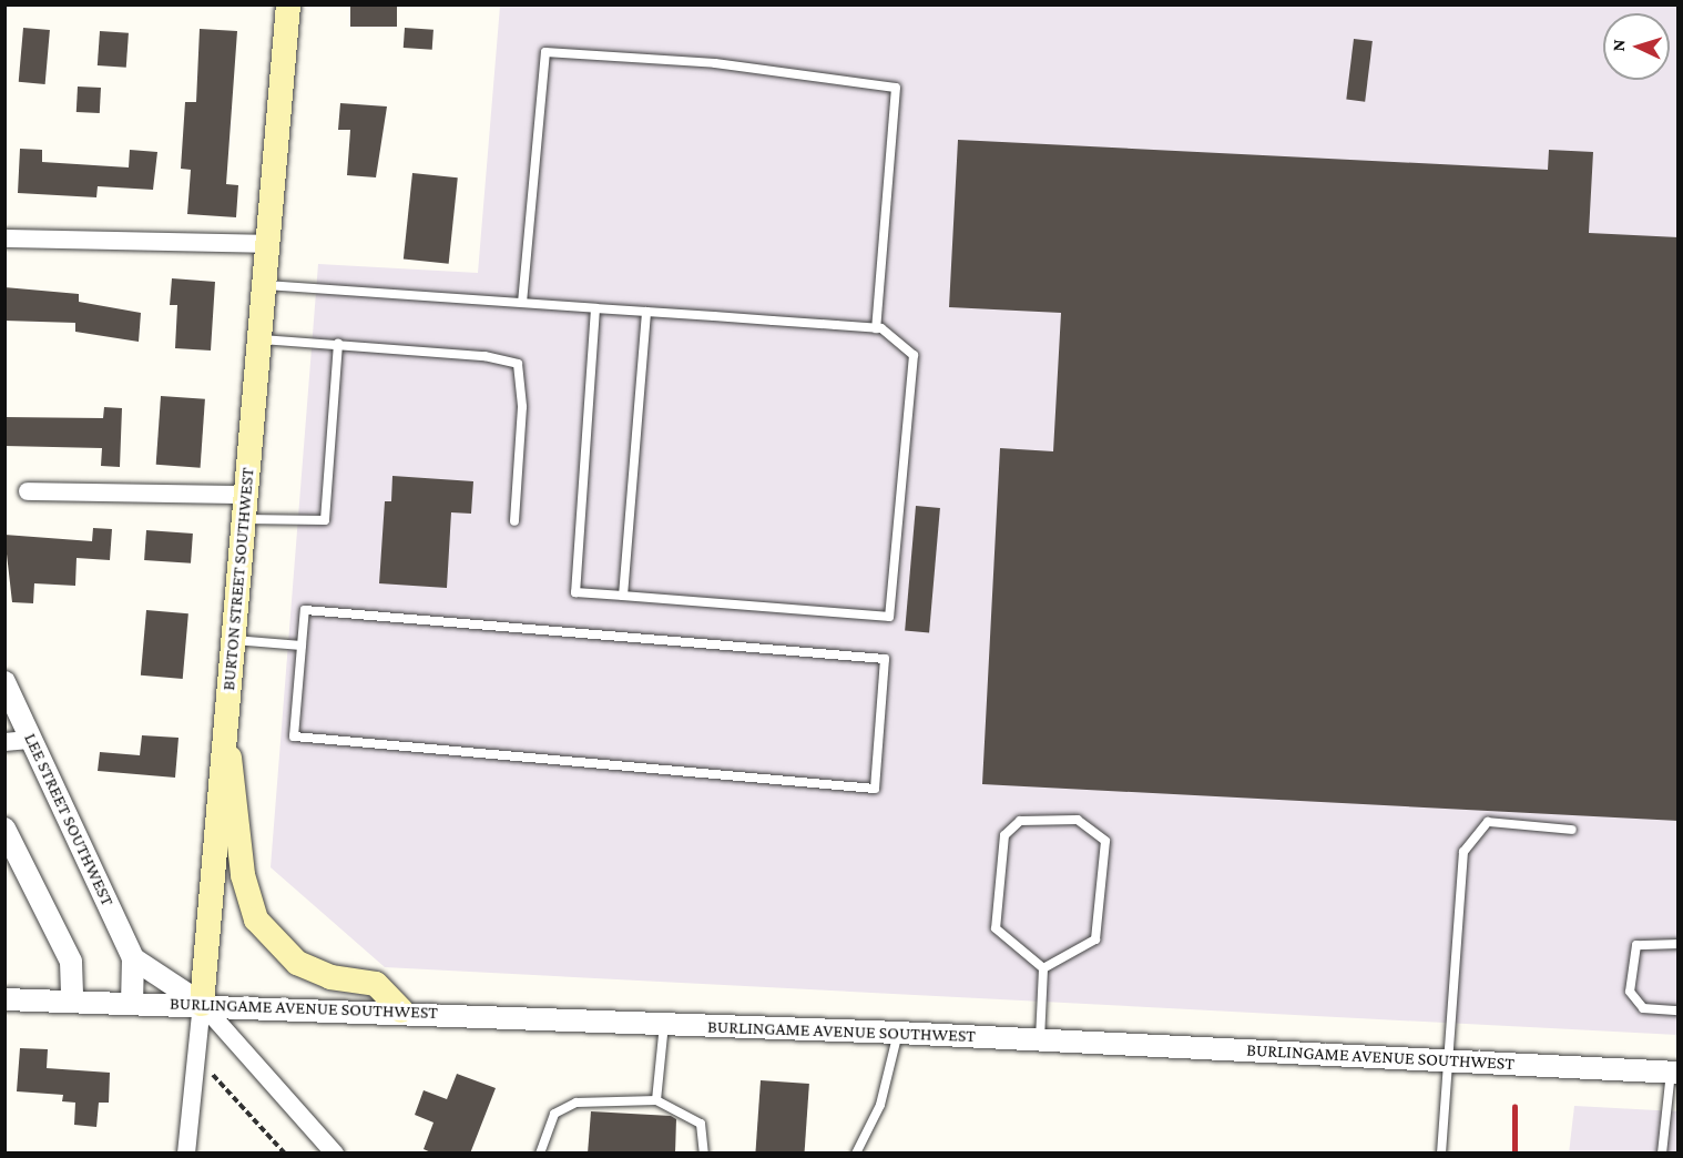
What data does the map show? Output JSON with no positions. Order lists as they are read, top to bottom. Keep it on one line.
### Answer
{"streets":{"main road":["BURTON STREET SOUTHWEST"],"street":["LEE STREET SOUTHWEST","BURLINGAME AVENUE SOUTHWEST"]},"crossings":[["BURTON STREET SOUTHWEST","BURLINGAME AVENUE SOUTHWEST"],["LEE STREET SOUTHWEST","BURLINGAME AVENUE SOUTHWEST"]],"north":"left"}
